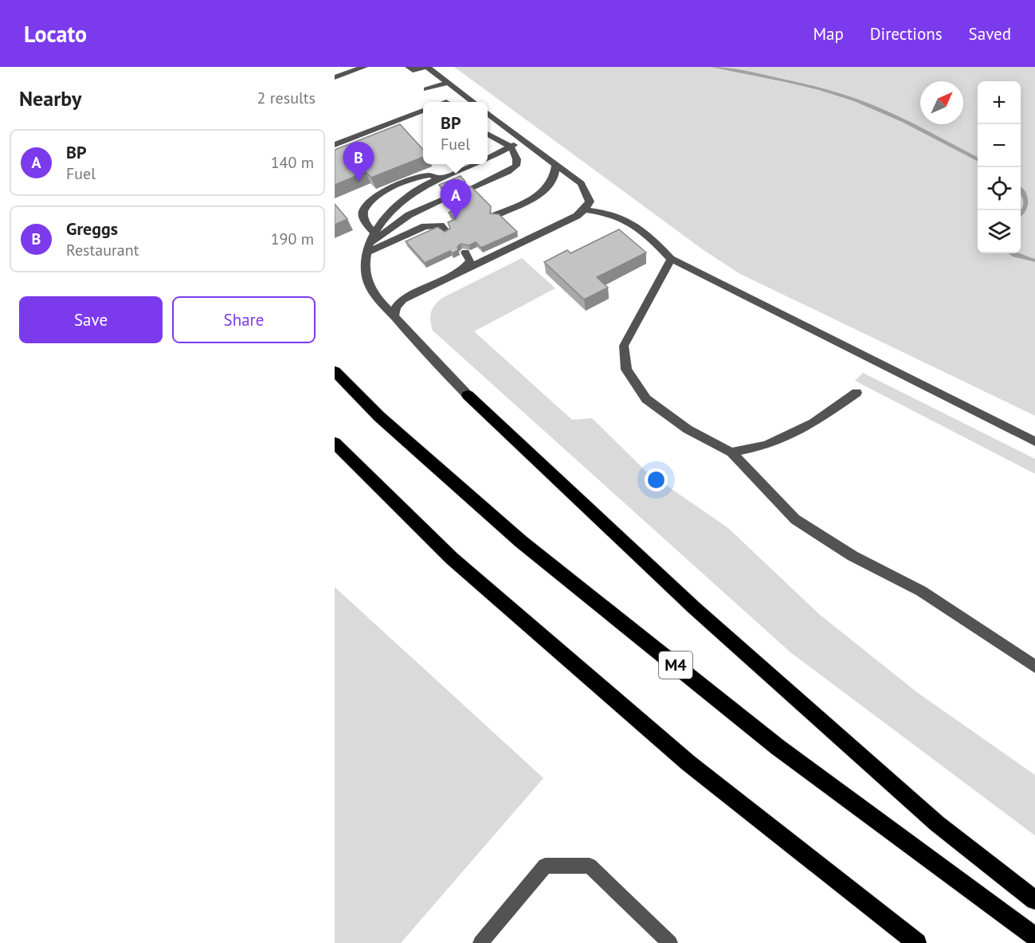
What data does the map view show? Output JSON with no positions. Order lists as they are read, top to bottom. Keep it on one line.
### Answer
{"streets":{"highway":["M4"]},"north":"top right","page":{"header":"Locato","nav":["Map","Directions","Saved"],"heading":["Nearby","2 results"],"map_buttons":["+","−"],"popup":["BP","Fuel"],"list":[{"mark":"A","name":"BP","note":"Fuel","value":"140 m"},{"mark":"B","name":"Greggs","note":"Restaurant","value":"190 m"}],"pins":["B","A"],"buttons":["Save","Share"]}}
